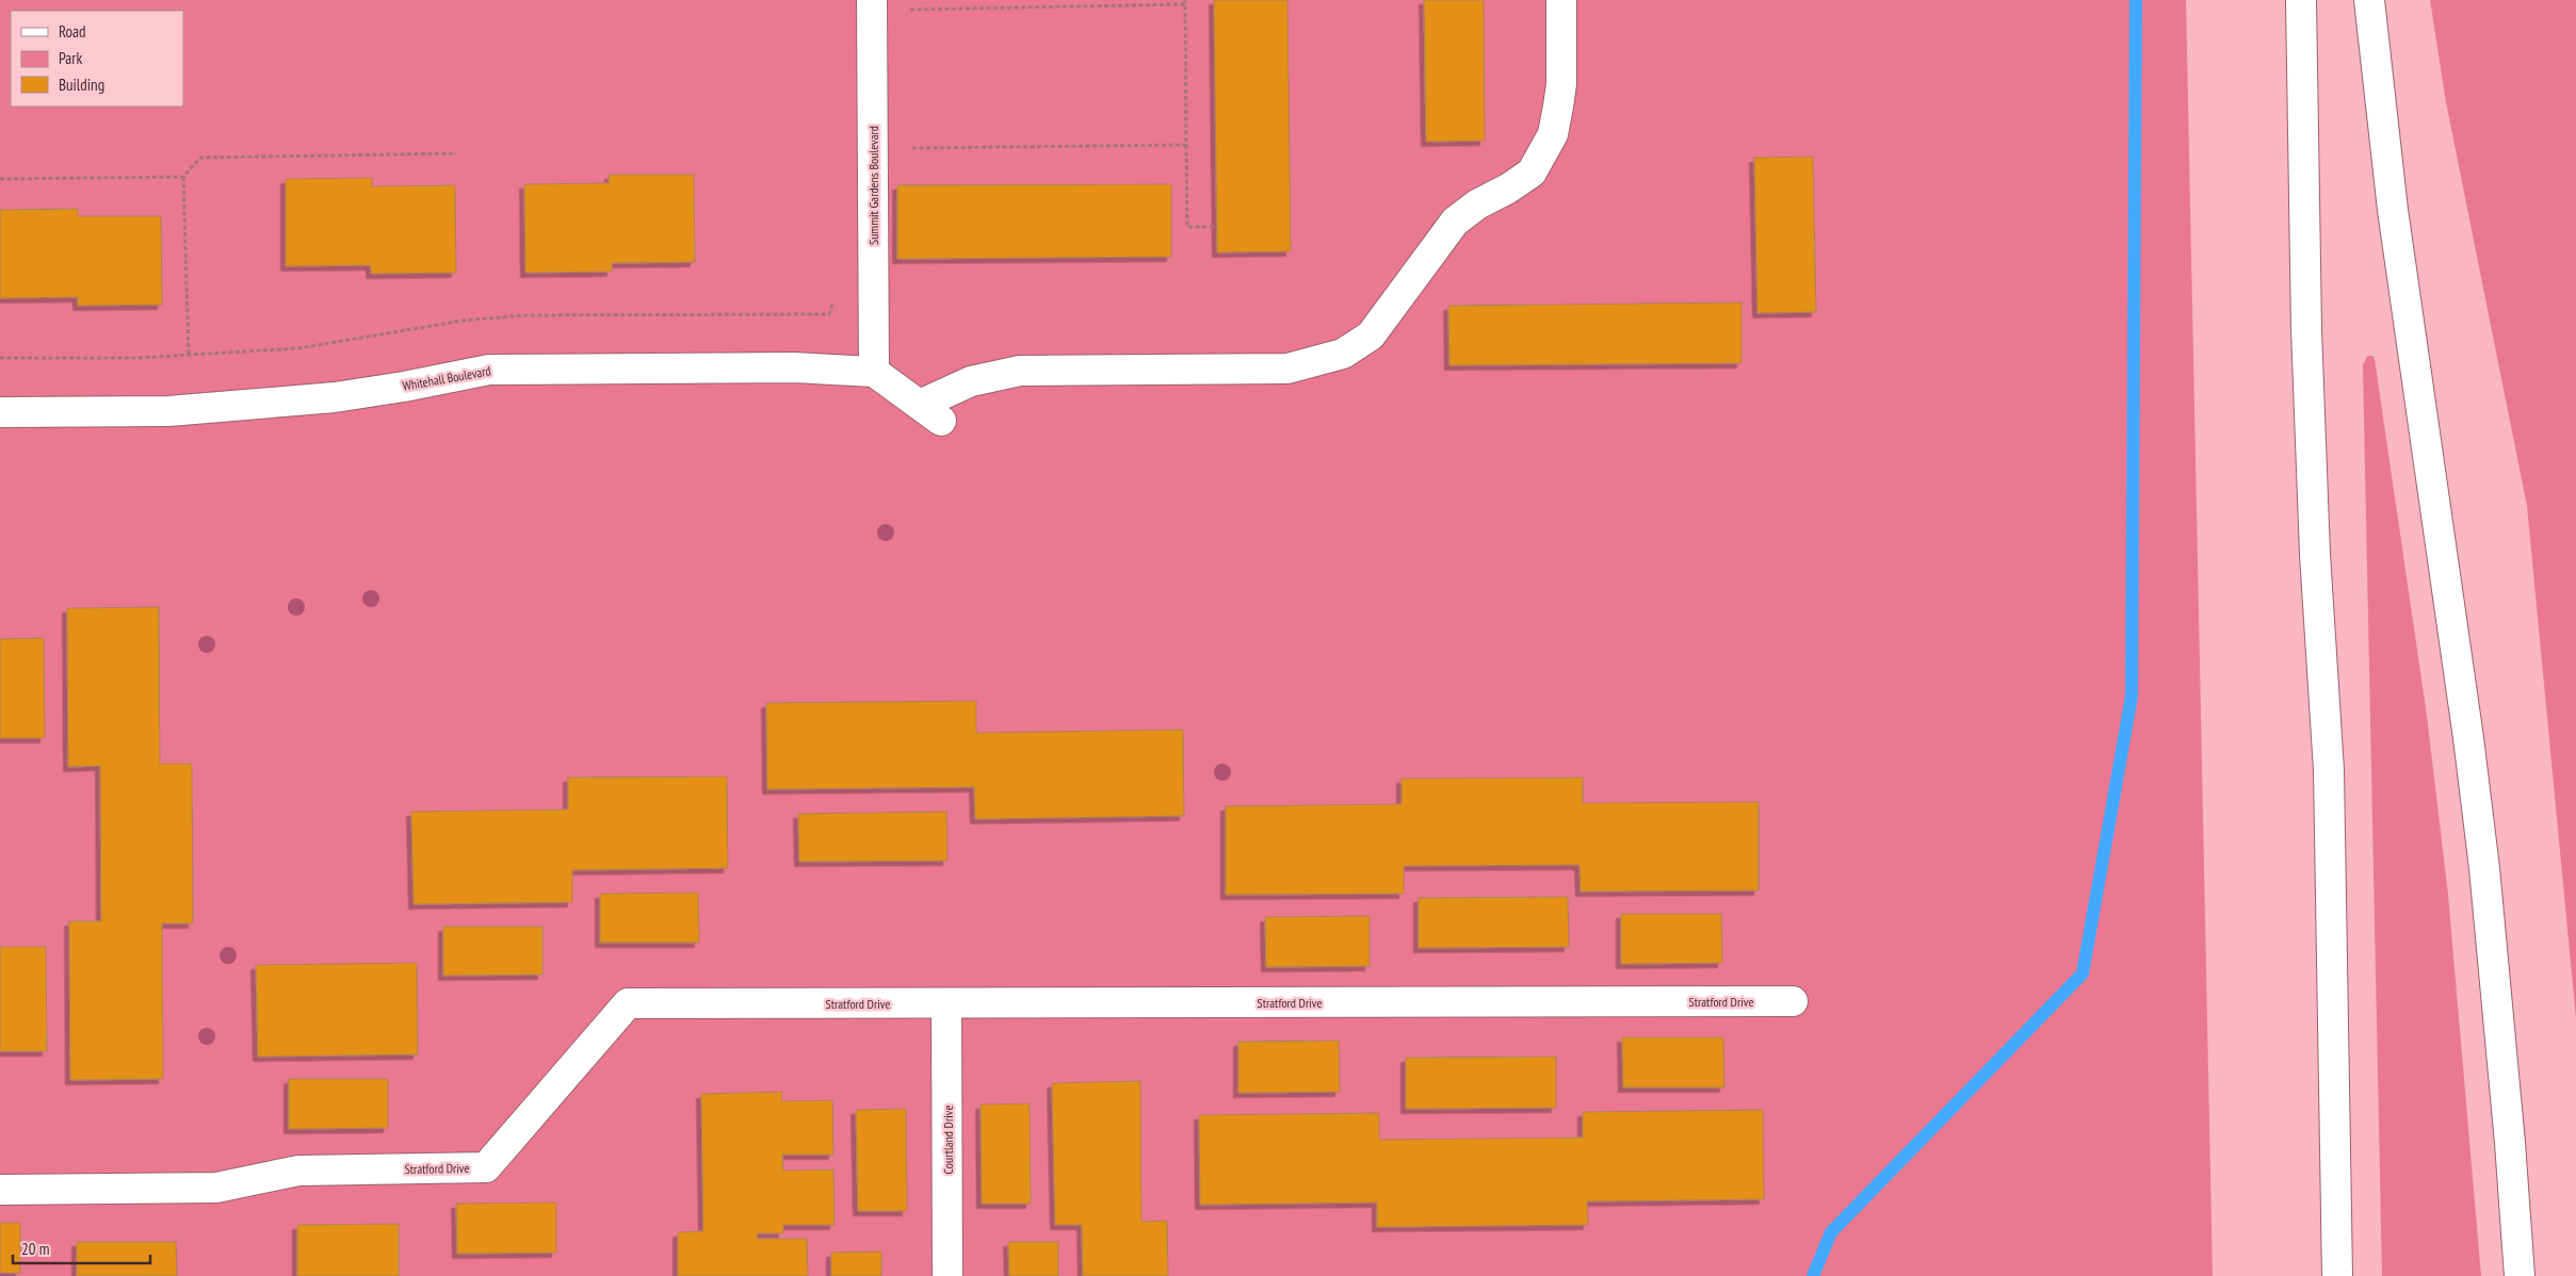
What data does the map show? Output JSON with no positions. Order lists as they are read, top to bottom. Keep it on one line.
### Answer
{"streets":{"main road":["Summit Gardens Boulevard","Whitehall Boulevard","Stratford Drive","Courtland Drive"]},"crossings":[["Summit Gardens Boulevard","Whitehall Boulevard"],["Stratford Drive","Courtland Drive"]],"legend":["Road","Park","Building"],"scale_bar":"20 m"}
